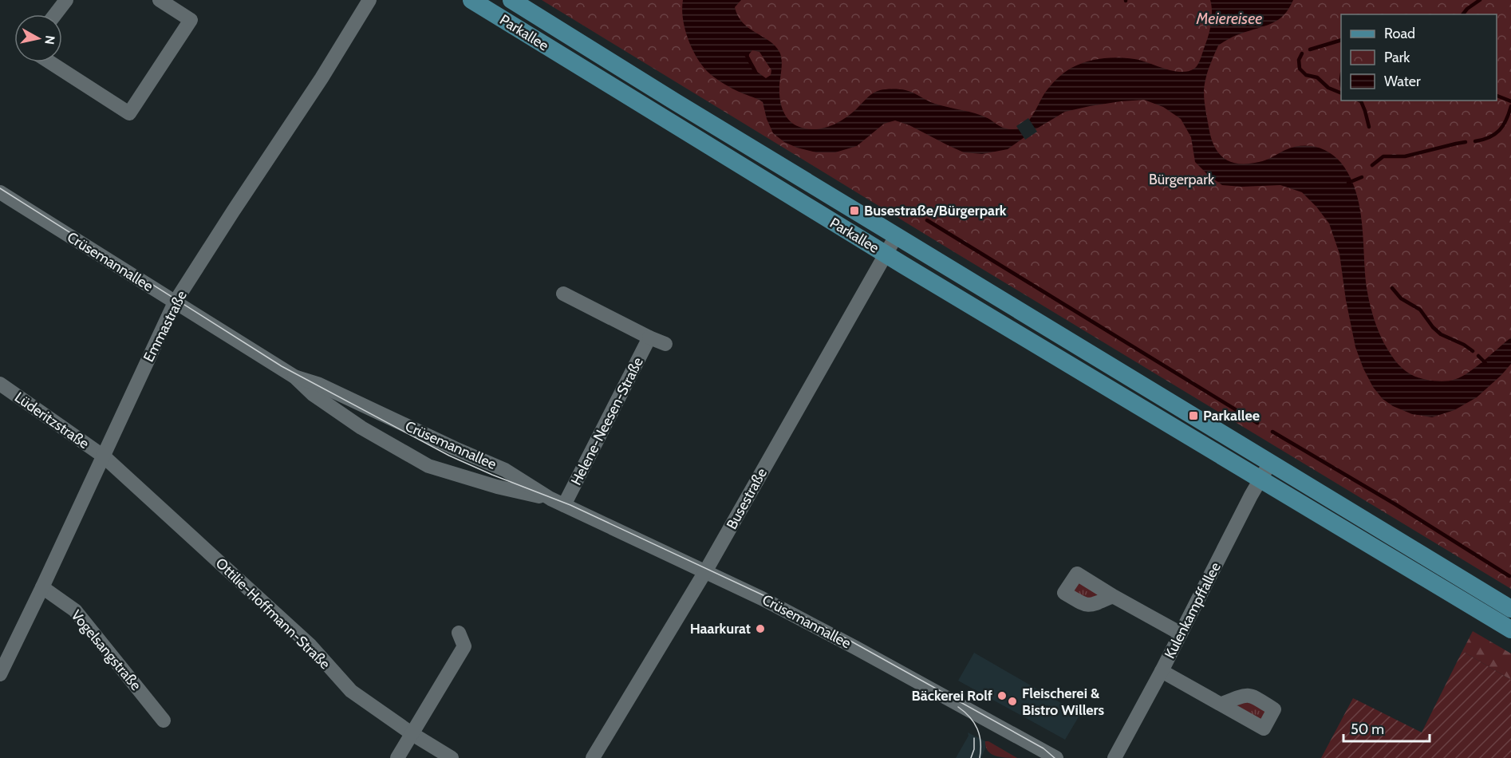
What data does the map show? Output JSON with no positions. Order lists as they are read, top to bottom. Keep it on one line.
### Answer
{"streets":{"main road":["Parkallee"],"street":["Crüsemannallee","Emmastraße","Lüderitzstraße","Helene-Neesen-Straße","Busestraße","Kulenkampffallee","Ottilie-Hoffmann-Straße","Vogelsangstraße"]},"crossings":[["Parkallee","Busestraße"],["Parkallee","Kulenkampffallee"],["Crüsemannallee","Emmastraße"],["Crüsemannallee","Helene-Neesen-Straße"],["Crüsemannallee","Busestraße"],["Emmastraße","Lüderitzstraße"],["Emmastraße","Ottilie-Hoffmann-Straße"],["Emmastraße","Vogelsangstraße"],["Lüderitzstraße","Ottilie-Hoffmann-Straße"]],"water":["Meiereisee"],"parks":["Bürgerpark"],"places":{"transit":["Busestraße/Bürgerpark","Parkallee"],"other":["Haarkurat","Bäckerei Rolf","Fleischerei & Bistro Willers"]},"legend":["Road","Park","Water"],"scale_bar":"50 m","north":"right"}
